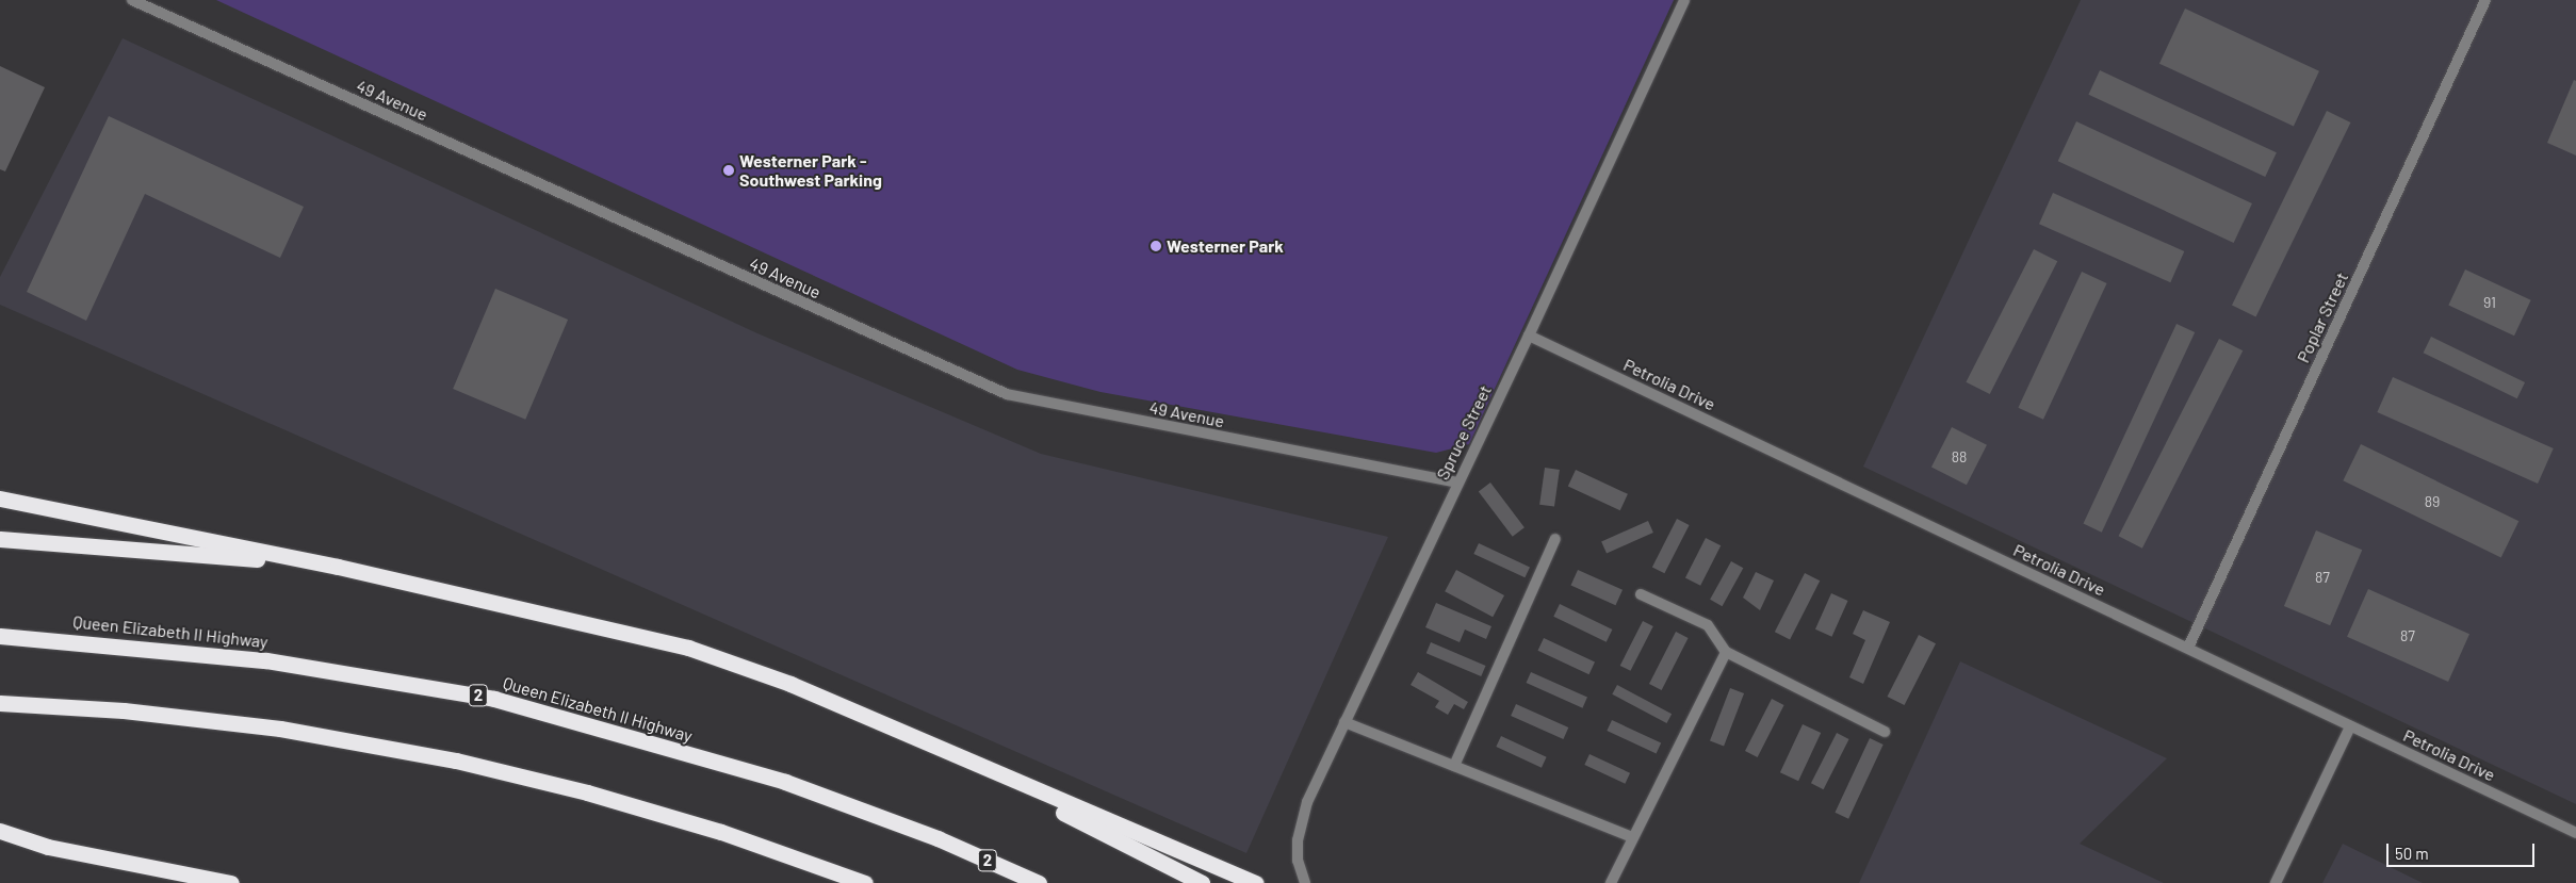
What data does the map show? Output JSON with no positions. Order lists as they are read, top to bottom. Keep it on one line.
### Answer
{"streets":{"highway":["Queen Elizabeth II Highway","2"],"street":["49 Avenue","Poplar Street","Petrolia Drive","Spruce Street"]},"crossings":[["49 Avenue","Spruce Street"],["Poplar Street","Petrolia Drive"],["Petrolia Drive","Spruce Street"]],"places":["Westerner Park - Southwest Parking","Westerner Park"],"house_numbers":["91","88","89","87","87"],"scale_bar":"50 m"}
